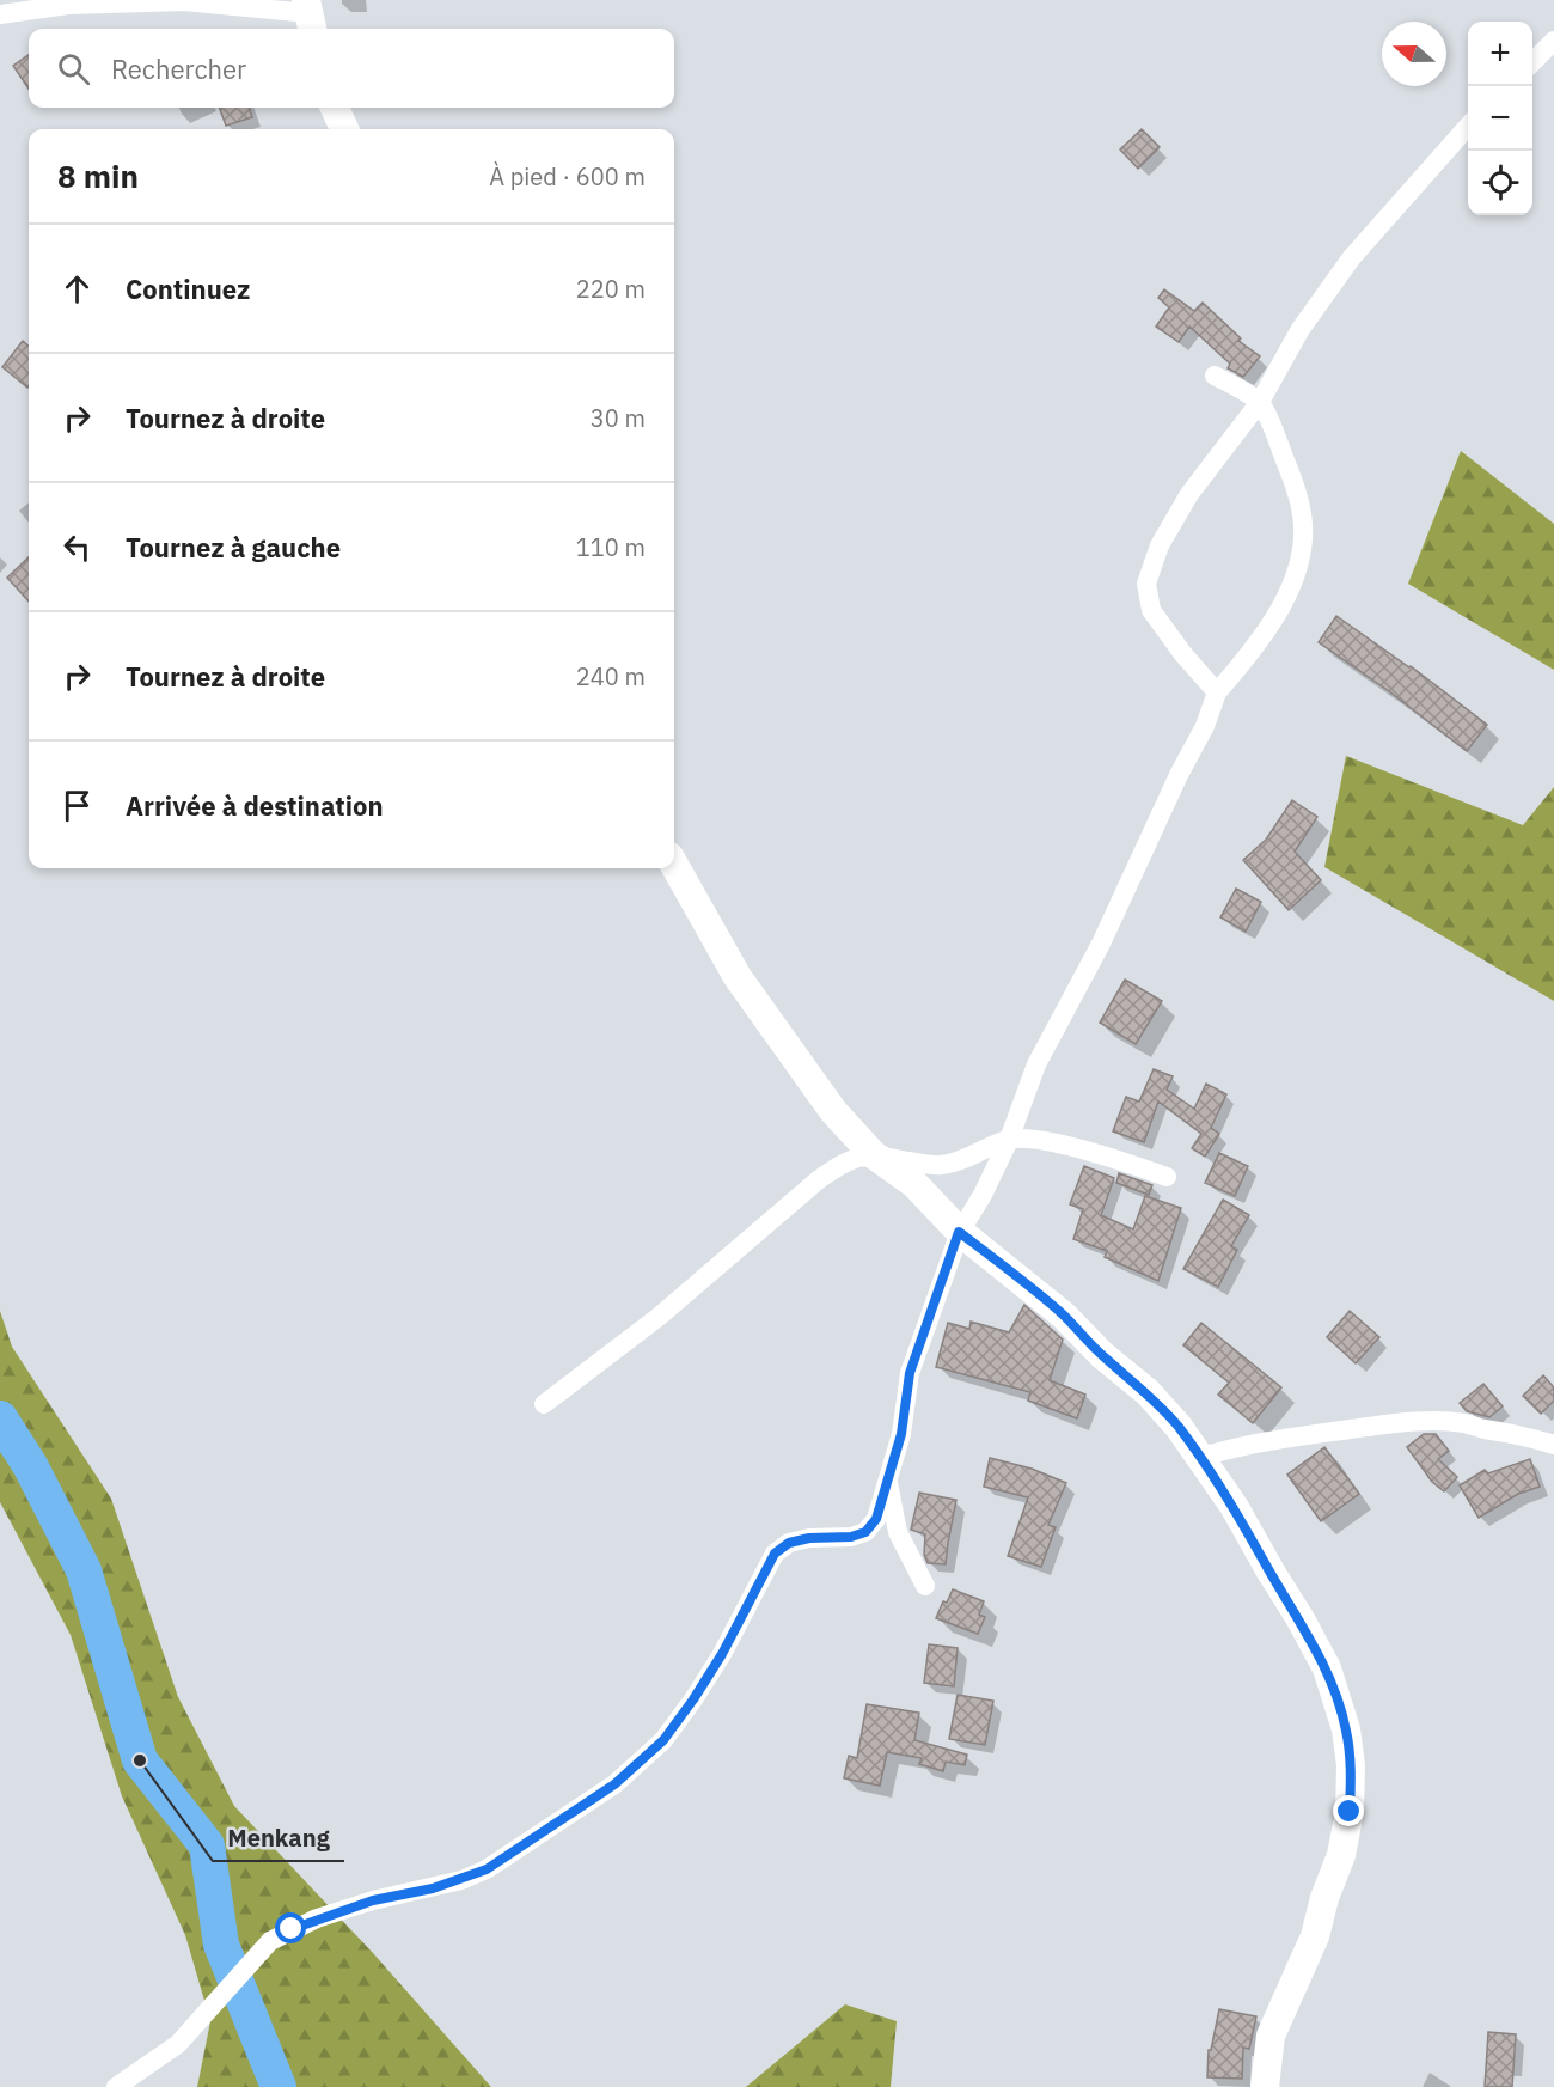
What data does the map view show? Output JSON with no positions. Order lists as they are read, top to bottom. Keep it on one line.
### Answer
{"places":["Menkang"],"north":"left","page":{"map_buttons":["+","−"],"search":"Rechercher","heading":["8 min","À pied · 600 m"],"list":[["Continuez","220 m"],["Tournez à droite","30 m"],["Tournez à gauche","110 m"],["Tournez à droite","240 m"],"Arrivée à destination"]}}
